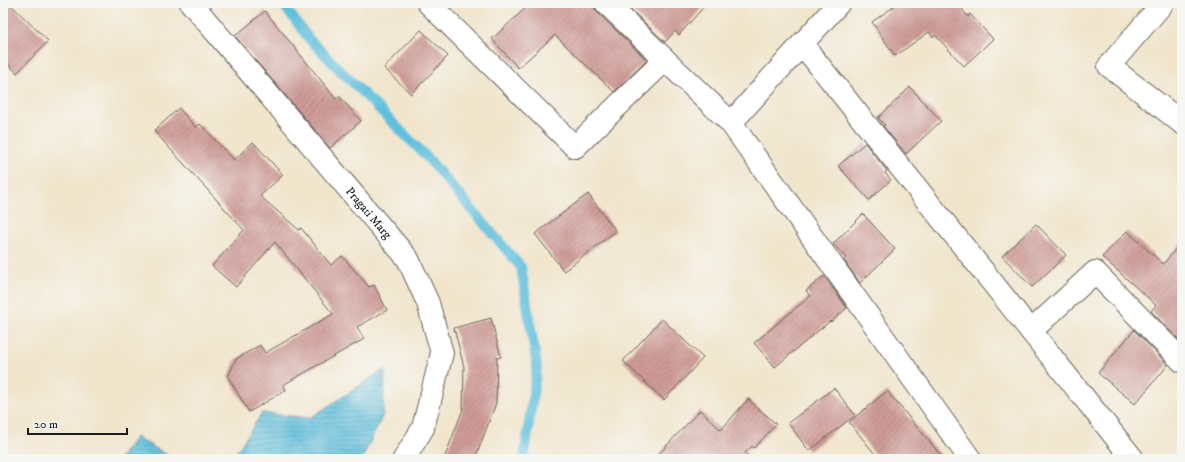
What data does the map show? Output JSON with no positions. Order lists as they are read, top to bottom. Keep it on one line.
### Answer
{"streets":{"street":["Pragati Marg"]},"scale_bar":"20 m"}
